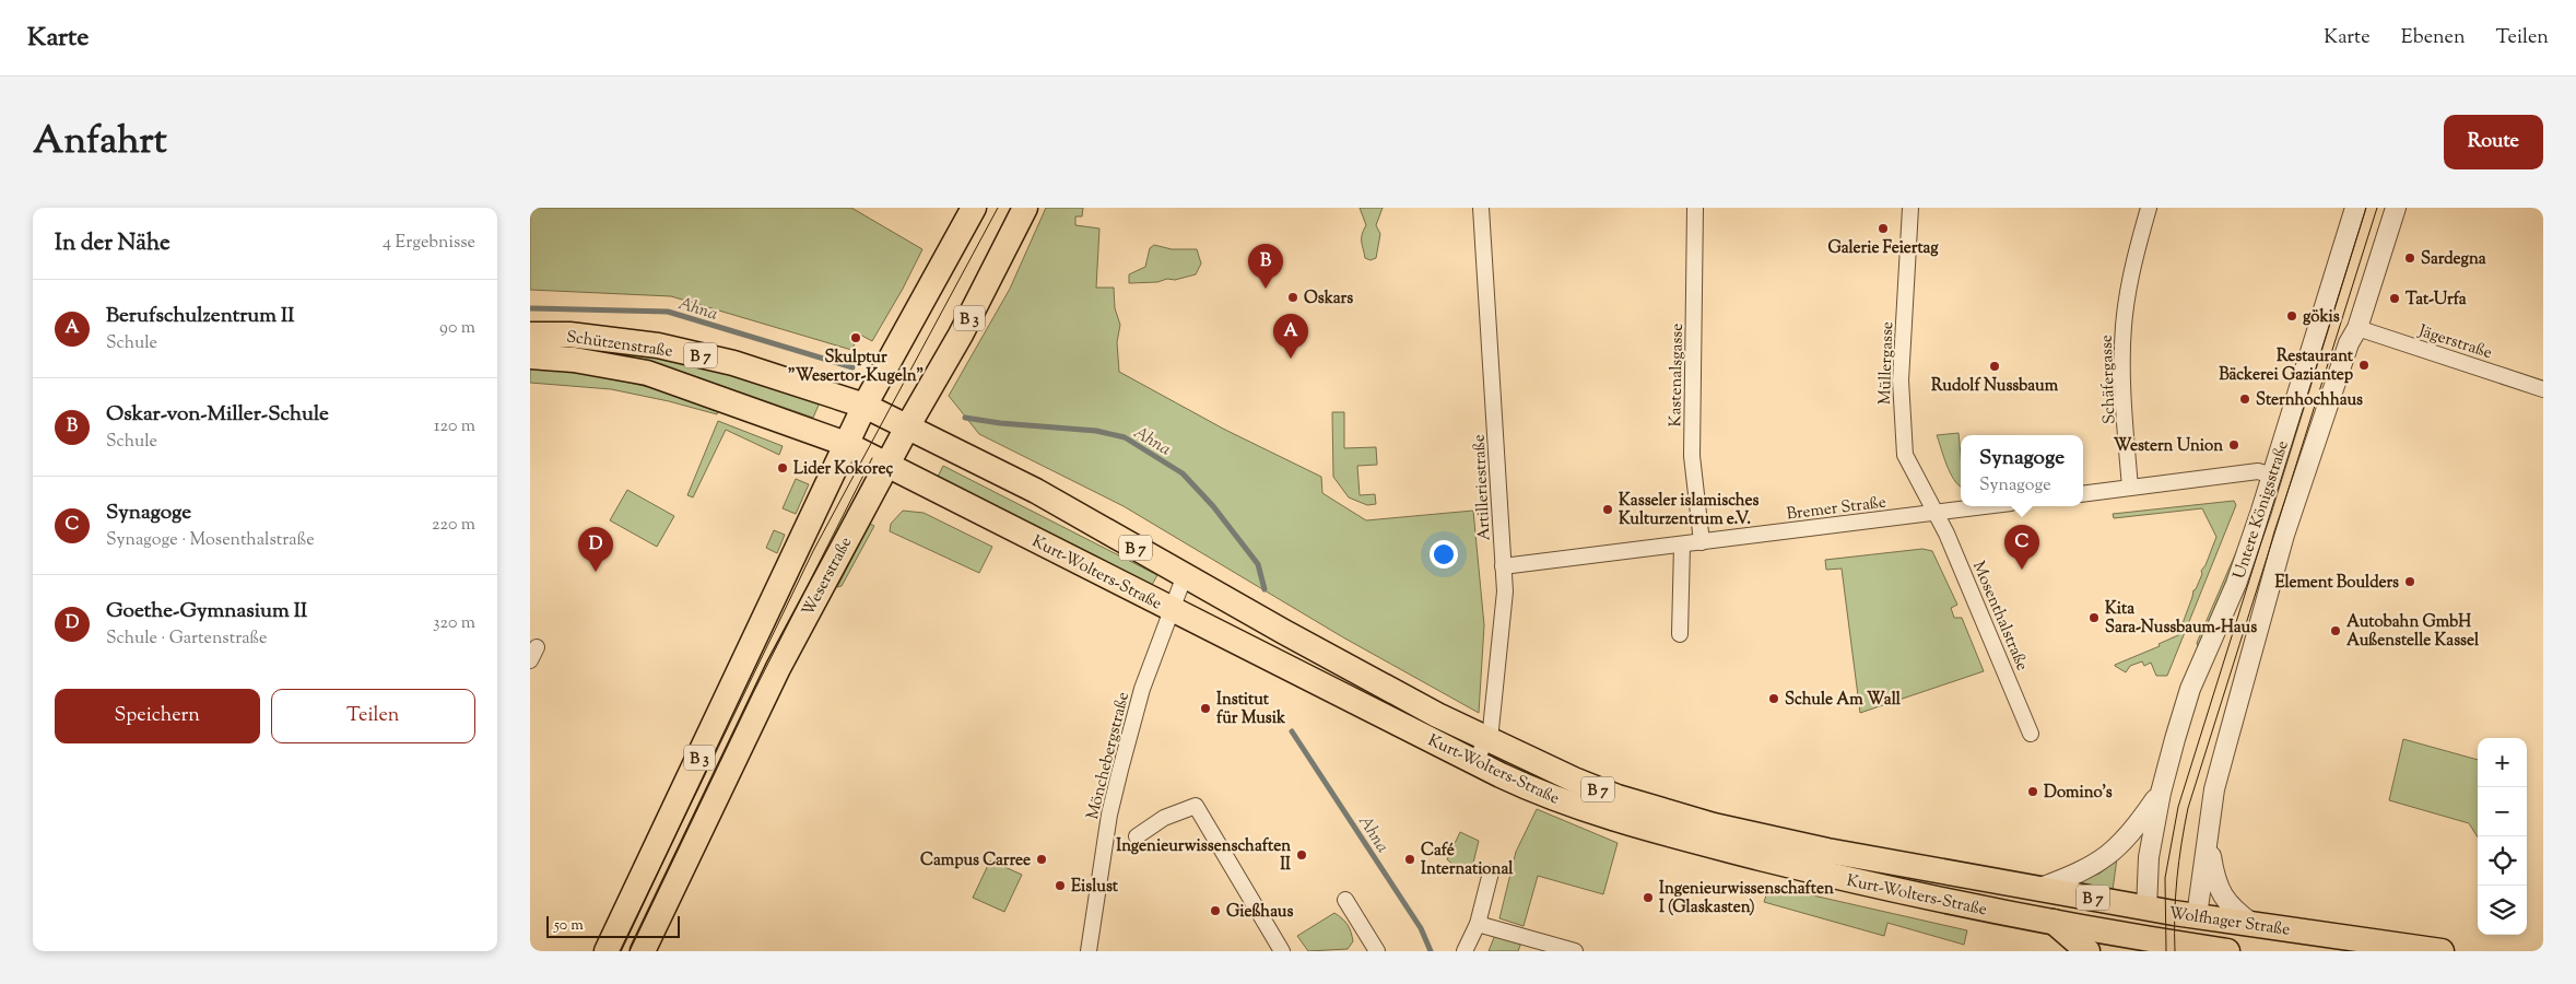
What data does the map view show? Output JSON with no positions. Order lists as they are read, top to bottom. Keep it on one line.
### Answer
{"streets":{"main road":["B 3","Schützenstraße","B 7","Untere Königsstraße","Kurt-Wolters-Straße","Weserstraße","Wolfhager Straße"],"street":["Jägerstraße","Müllergasse","Kastenalsgasse","Schäfergasse","Artilleriestraße","Bremer Straße","Mosenthalstraße","Mönchebergstraße"]},"crossings":[["B 3","Schützenstraße"],["B 3","Kurt-Wolters-Straße"],["Jägerstraße","Untere Königsstraße"],["Schützenstraße","Kurt-Wolters-Straße"],["B 7","Kurt-Wolters-Straße"],["Müllergasse","Bremer Straße"],["Müllergasse","Mosenthalstraße"],["Kastenalsgasse","Bremer Straße"],["Artilleriestraße","Bremer Straße"],["Artilleriestraße","Kurt-Wolters-Straße"],["Bremer Straße","Mosenthalstraße"],["Untere Königsstraße","Kurt-Wolters-Straße"],["Untere Königsstraße","Wolfhager Straße"],["Kurt-Wolters-Straße","Weserstraße"],["Kurt-Wolters-Straße","Mönchebergstraße"],["Kurt-Wolters-Straße","Wolfhager Straße"]],"water":["Ahna"],"places":["Galerie Feiertag","Sardegna","Oskars","Tat-Urfa","gökis","Skulptur \"Wesertor-Kugeln\"","Restaurant Bäckerei Gaziantep","Rudolf Nussbaum","Sternhochhaus","Western Union","Lider Kokoreç","Kasseler islamisches Kulturzentrum e.V.","Element Boulders","Kita Sara-Nussbaum-Haus","Autobahn GmbH Außenstelle Kassel","Schule Am Wall","Institut für Musik","Domino's","Ingenieurwissenschaften II","Campus Carree","Café International","Eislust","Ingenieurwissenschaften I (Glaskasten)","Gießhaus"],"scale_bar":"50 m","page":{"header":"Karte","nav":["Karte","Ebenen","Teilen"],"title":"Anfahrt","buttons":["Route",["Speichern","Teilen"]],"heading":["In der Nähe","4 Ergebnisse"],"pins":["B","A","C","D"],"list":[{"mark":"A","name":"Berufschulzentrum II","note":"Schule","value":"90 m"},{"mark":"B","name":"Oskar-von-Miller-Schule","note":"Schule","value":"120 m"},{"mark":"C","name":"Synagoge","note":"Synagoge · Mosenthalstraße","value":"220 m"},{"mark":"D","name":"Goethe-Gymnasium II","note":"Schule · Gartenstraße","value":"320 m"}],"popup":["Synagoge","Synagoge"],"map_buttons":["+","−"],"scale":"50 m"}}
